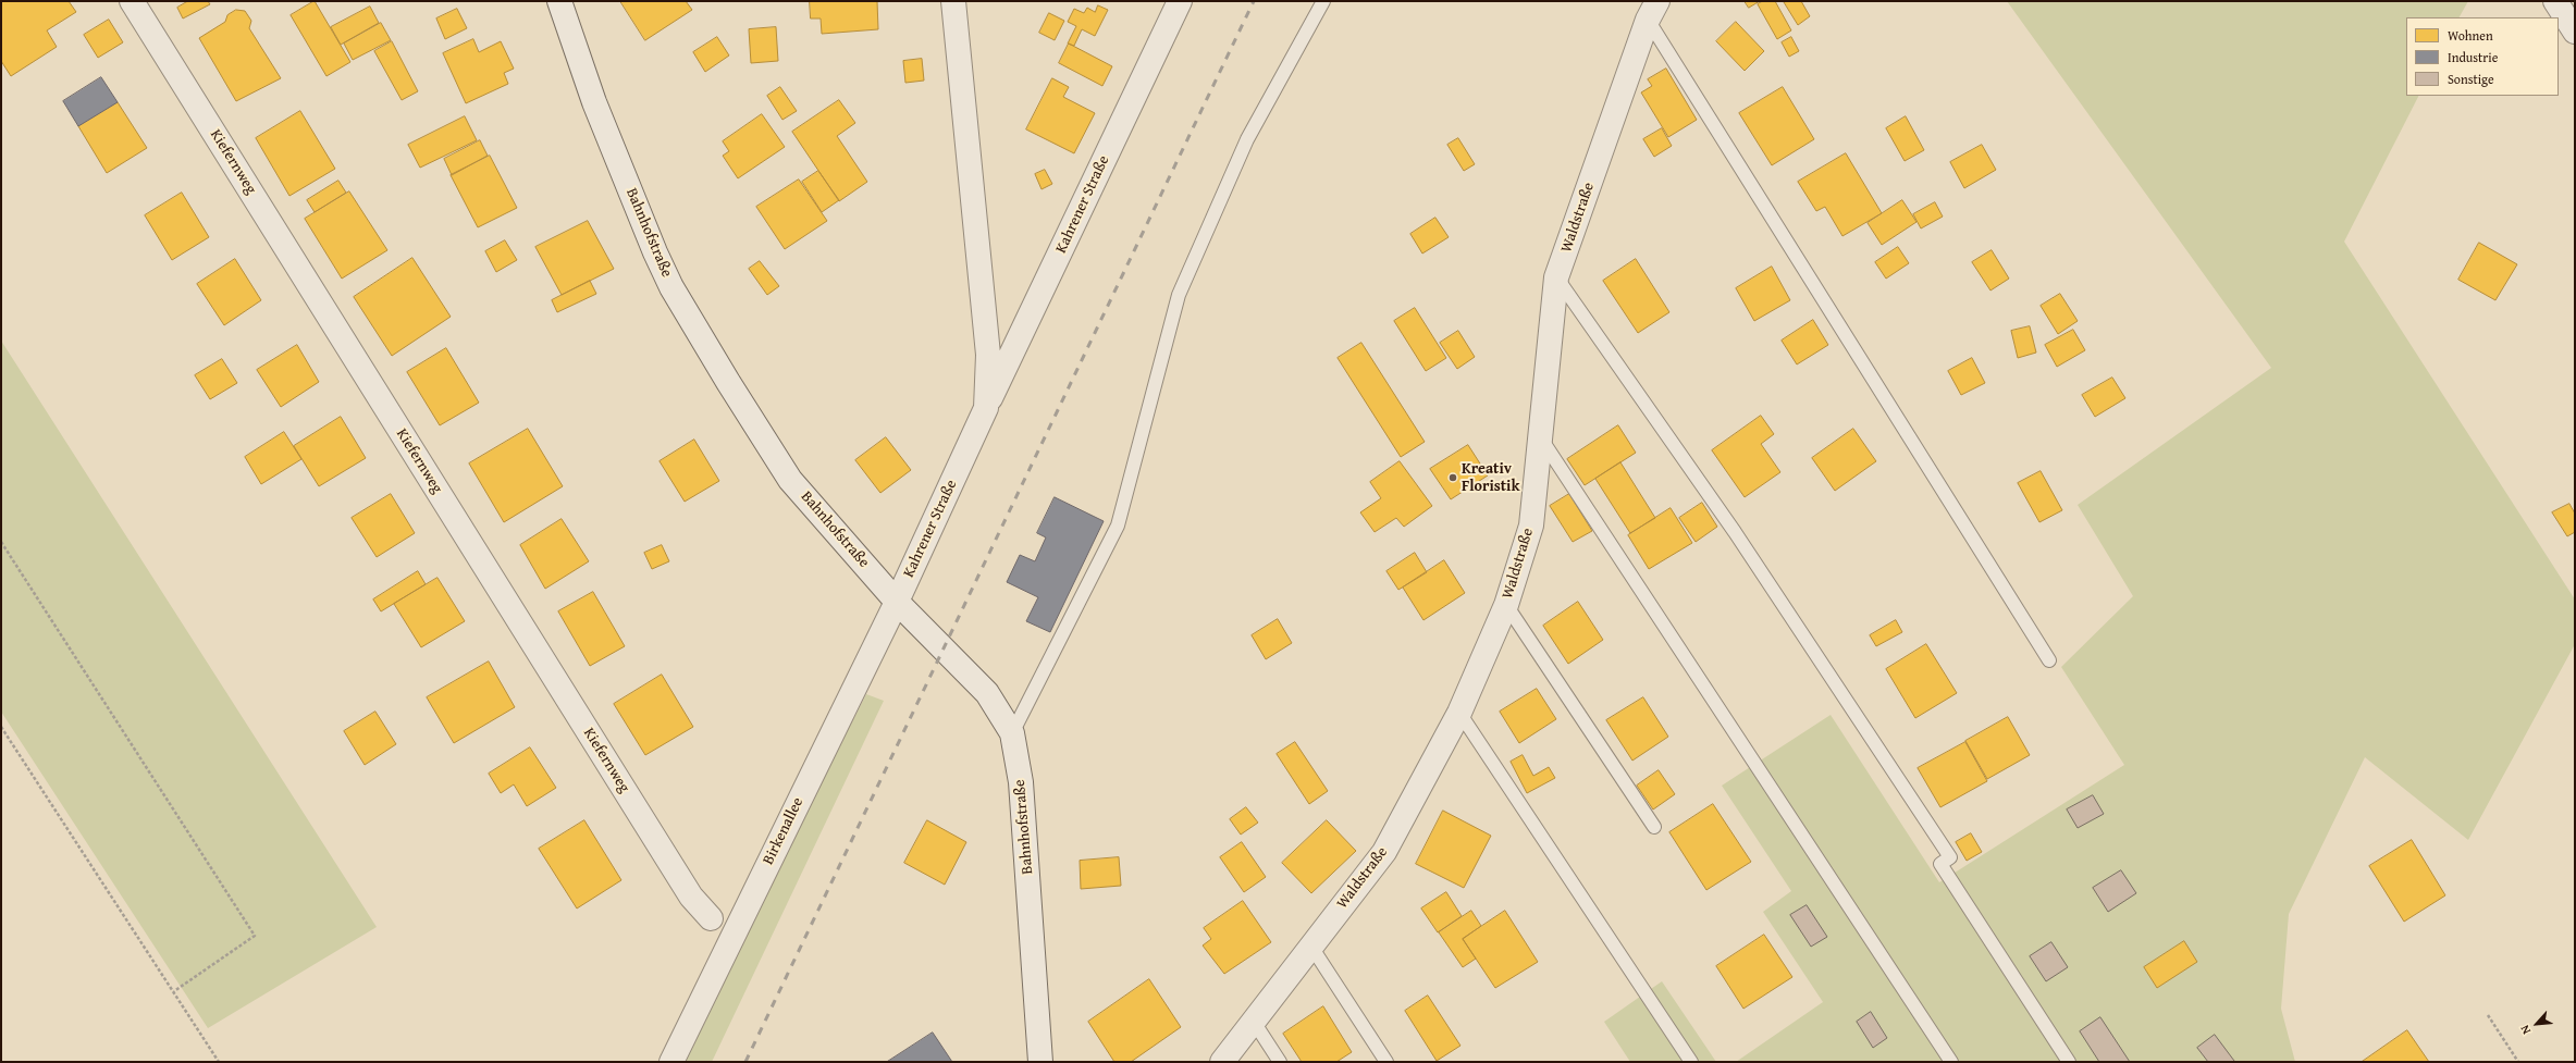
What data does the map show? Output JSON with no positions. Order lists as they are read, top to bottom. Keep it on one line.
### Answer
{"streets":{"street":["Kiefernweg","Kahrener Straße","Waldstraße","Bahnhofstraße","Birkenallee"]},"crossings":[["Kahrener Straße","Bahnhofstraße"],["Kahrener Straße","Birkenallee"],["Bahnhofstraße","Birkenallee"]],"places":["Kreativ Floristik"],"legend":["Wohnen","Industrie","Sonstige"],"north":"bottom left"}
